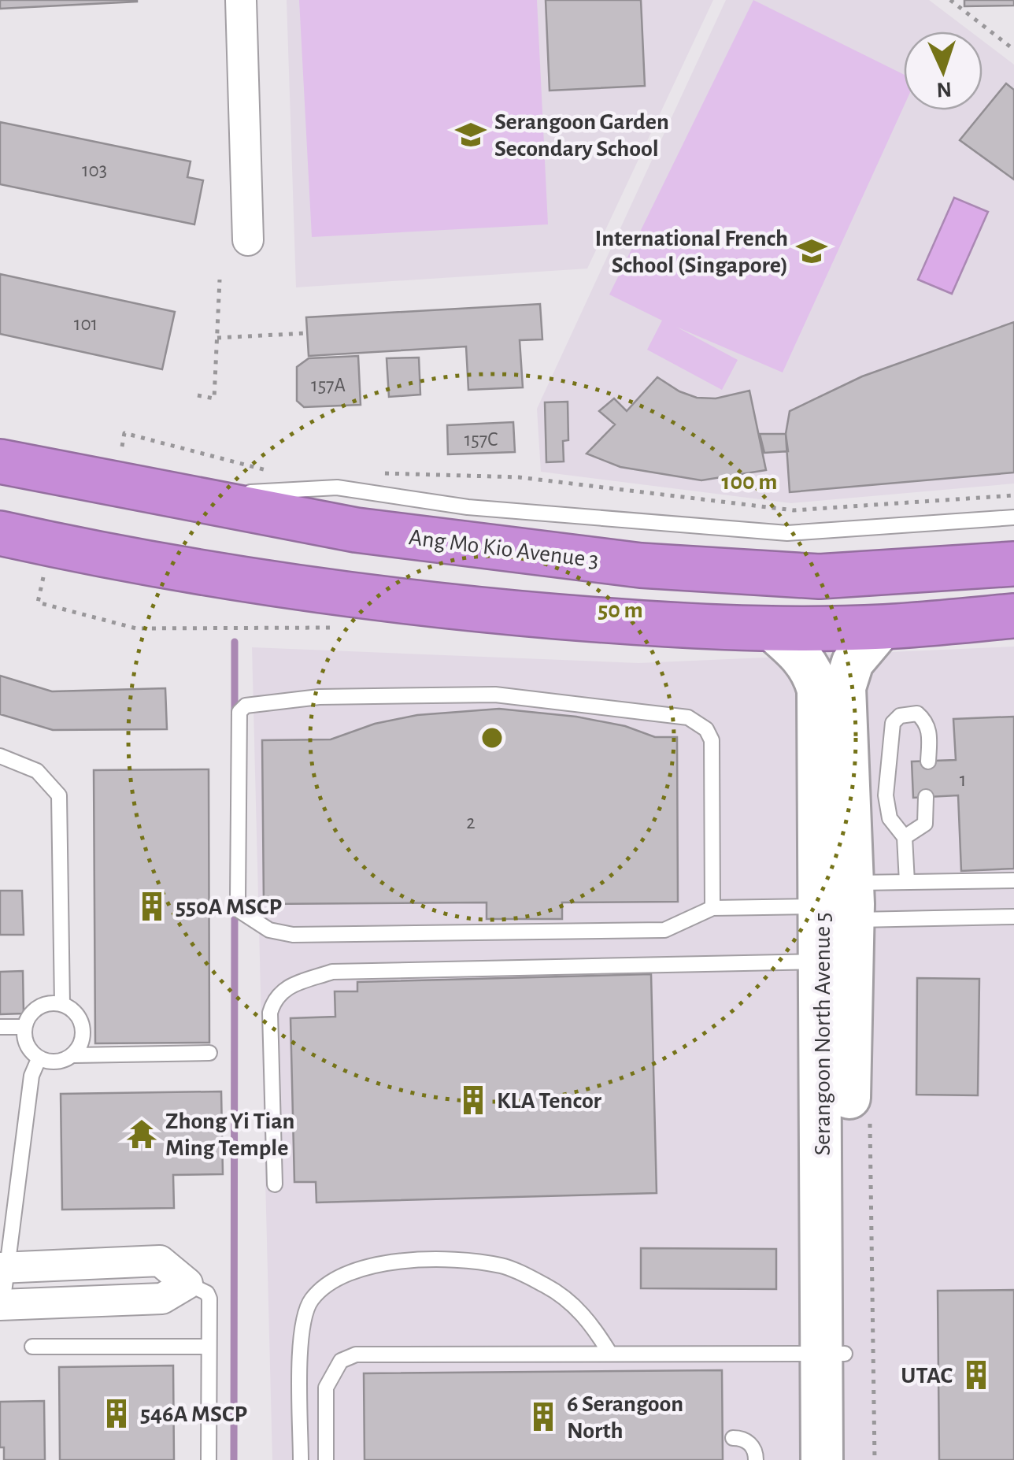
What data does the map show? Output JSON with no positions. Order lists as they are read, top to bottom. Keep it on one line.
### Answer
{"streets":{"highway":["Ang Mo Kio Avenue 3"],"street":["Serangoon North Avenue 5"]},"places":{"school or university":["Serangoon Garden Secondary School","International French School (Singapore)"],"building":["550A MSCP","KLA Tencor","UTAC","546A MSCP","6 Serangoon North"],"temple":["Zhong Yi Tian Ming Temple"]},"house_numbers":["103","101","157A","157C","1","2"],"north":"bottom","rings":["100 m","50 m"]}
